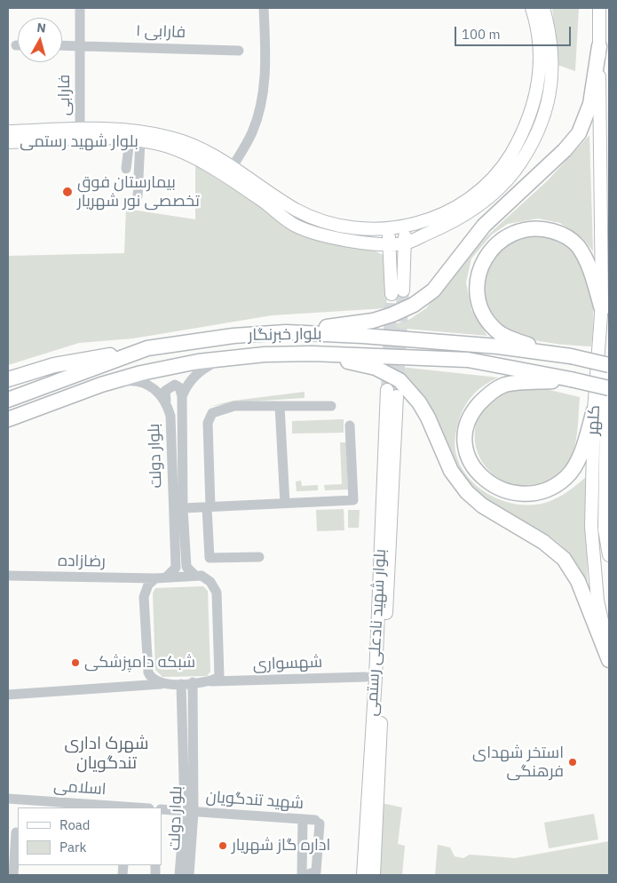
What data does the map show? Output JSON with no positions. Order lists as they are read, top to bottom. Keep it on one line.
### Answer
{"streets":{"highway":["بلوار خبرنگار"],"main road":["بلوار شهید رستمی","کلهر","بلوار شهید نادعلی رستمی"],"street":["فارابی ۱","فارابی","بلوار دولت","رضازاده","شهسواری","اسلامی","شهید تندگویان"]},"crossings":[["فارابی ۱","فارابی"],["فارابی","بلوار شهید رستمی"],["بلوار خبرنگار","بلوار دولت"],["بلوار دولت","رضازاده"],["بلوار دولت","شهسواری"],["بلوار دولت","شهید تندگویان"],["رضازاده","شهسواری"]],"districts":["شهرک اداری تندگویان"],"places":["بیمارستان فوق تخصصی نور شهریار","شبکه دامپزشکی","استخر شهدای فرهنگی","اداره گاز شهریار"],"legend":["Road","Park"],"scale_bar":"100 m","north":"top"}
